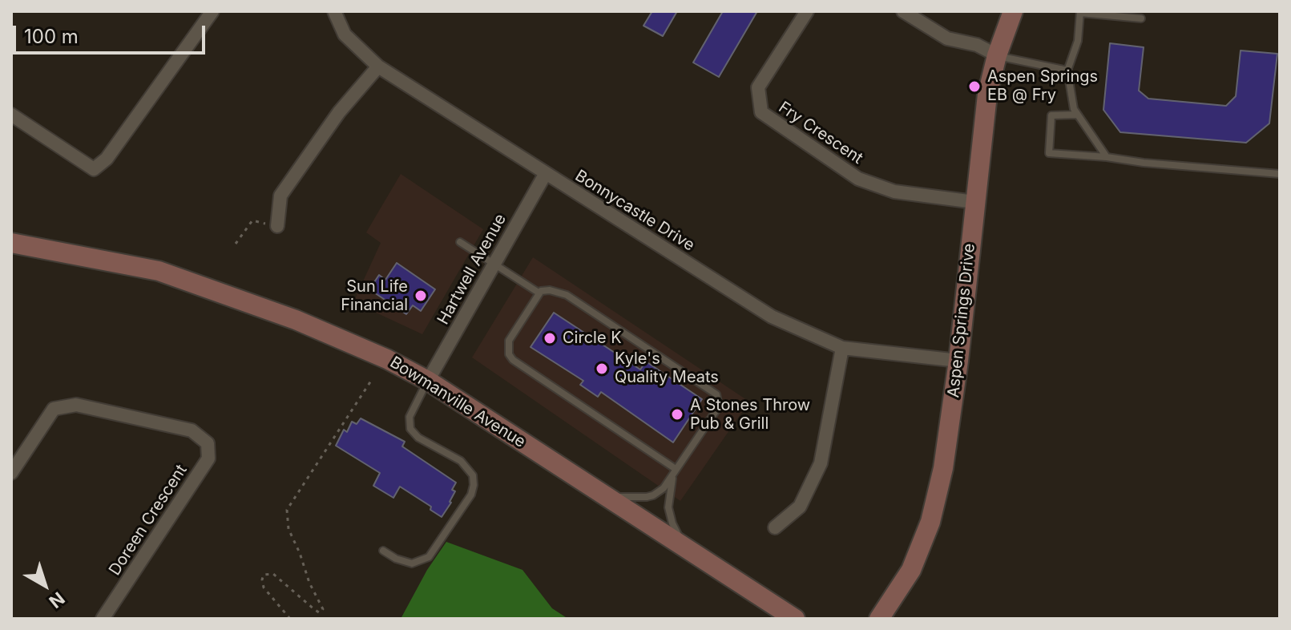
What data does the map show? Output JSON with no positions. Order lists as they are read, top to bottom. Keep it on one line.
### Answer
{"streets":{"main road":["Aspen Springs Drive","Bowmanville Avenue"],"street":["Fry Crescent","Bonnycastle Drive","Hartwell Avenue","Doreen Crescent"]},"crossings":[["Fry Crescent","Aspen Springs Drive"],["Bonnycastle Drive","Hartwell Avenue"],["Bonnycastle Drive","Aspen Springs Drive"],["Hartwell Avenue","Bowmanville Avenue"]],"places":["Aspen Springs EB @ Fry","Sun Life Financial","Circle K","Kyle's Quality Meats","A Stones Throw Pub & Grill"],"scale_bar":"100 m","north":"bottom right"}
